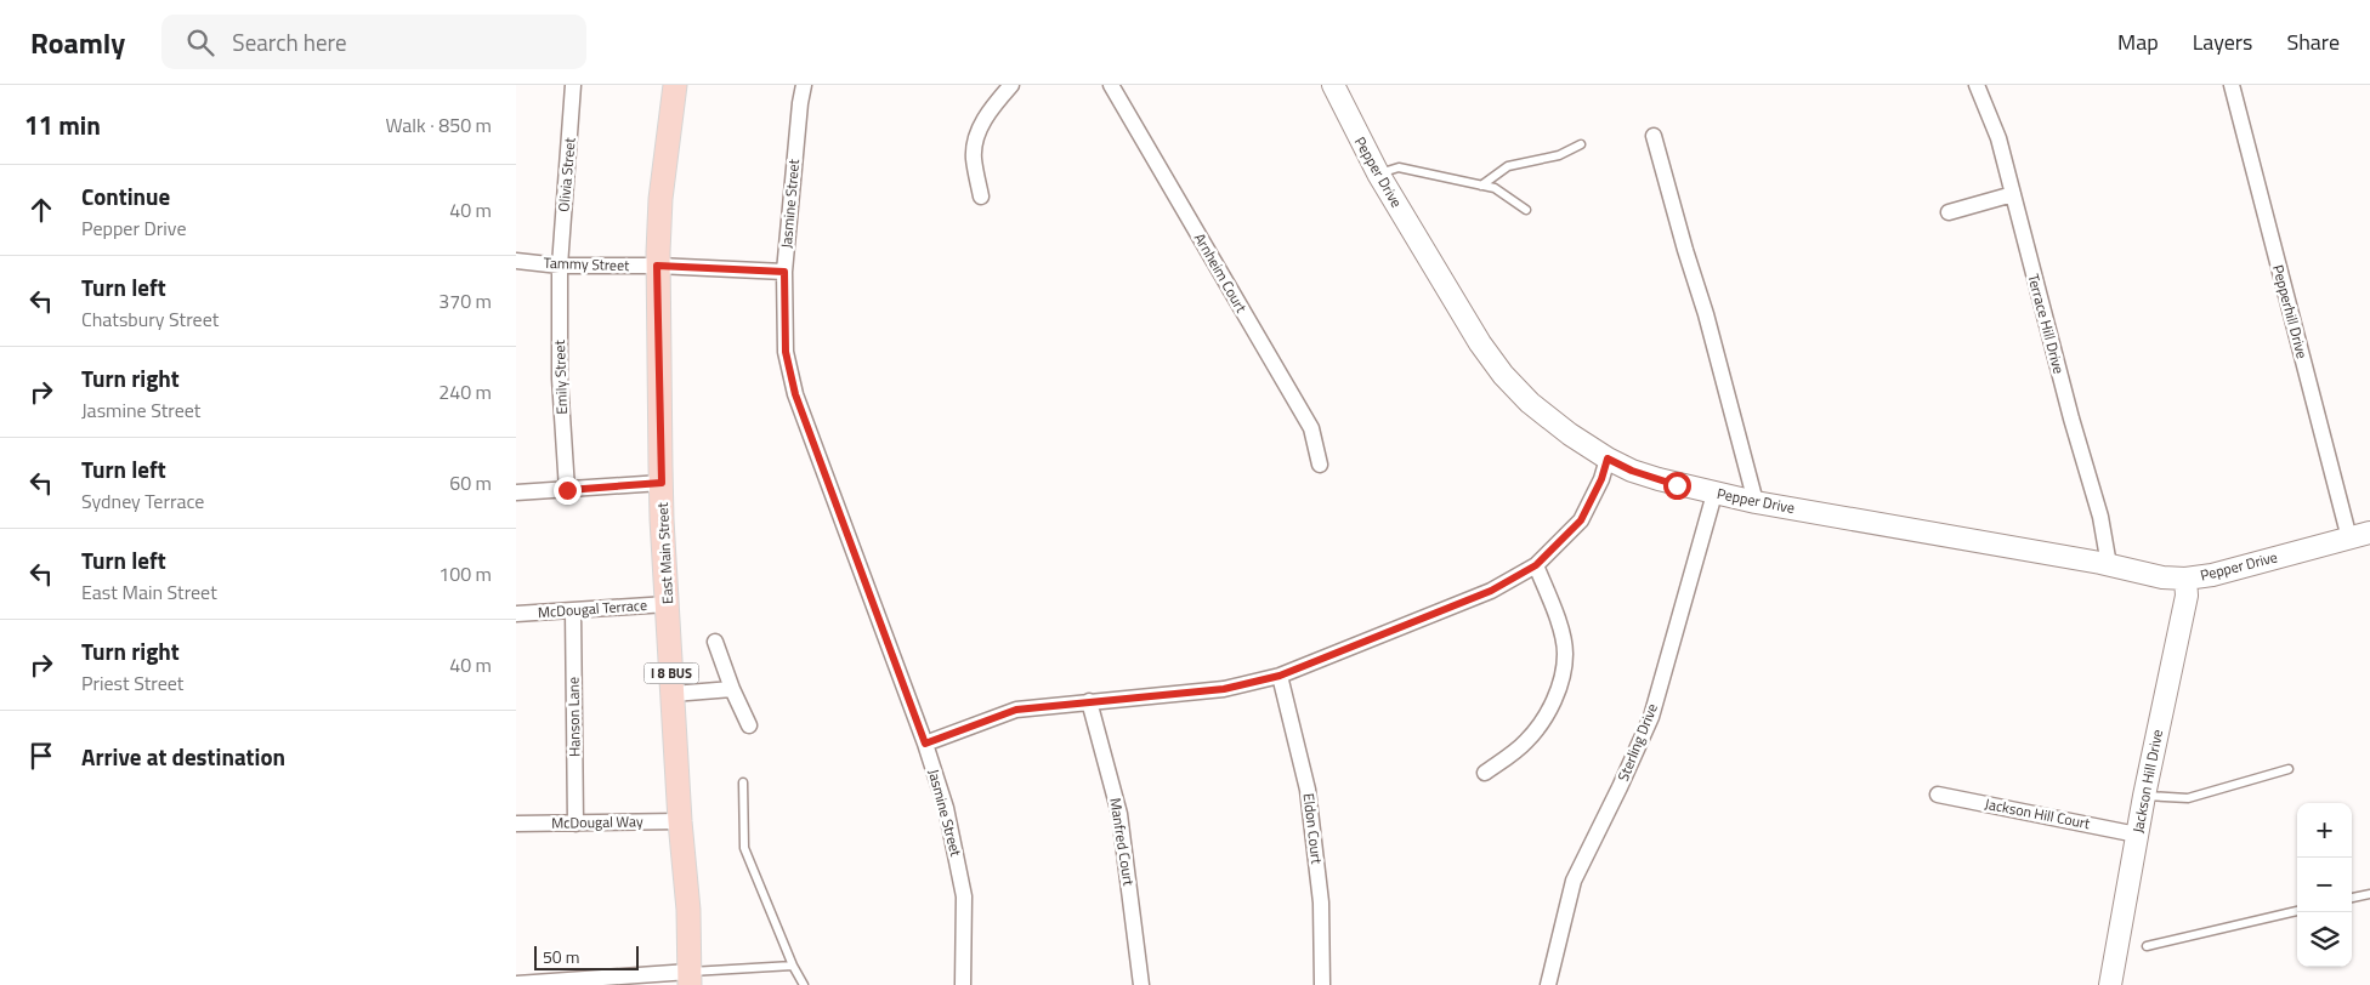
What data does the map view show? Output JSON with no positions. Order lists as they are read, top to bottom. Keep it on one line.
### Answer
{"streets":{"main road":["East Main Street","I 8 BUS"],"street":["Pepper Drive","Olivia Street","Jasmine Street","Tammy Street","Arnheim Court","Pepperhill Drive","Terrace Hill Drive","Emily Street","McDougal Terrace","Hanson Lane","Sterling Drive","Jackson Hill Drive","Jackson Hill Court","McDougal Way","Eldon Court","Manfred Court"]},"crossings":[["Pepper Drive","Pepperhill Drive"],["Pepper Drive","Terrace Hill Drive"],["Pepper Drive","Sterling Drive"],["Pepper Drive","Jackson Hill Drive"],["Olivia Street","Tammy Street"],["Olivia Street","Emily Street"],["Jasmine Street","Tammy Street"],["Tammy Street","Emily Street"],["Tammy Street","East Main Street"],["East Main Street","McDougal Terrace"],["East Main Street","McDougal Way"],["McDougal Terrace","Hanson Lane"],["Hanson Lane","McDougal Way"],["Jackson Hill Drive","Jackson Hill Court"]],"scale_bar":"50 m","page":{"header":"Roamly","search":"Search here","nav":["Map","Layers","Share"],"heading":["11 min","Walk · 850 m"],"list":[["Continue","Pepper Drive","40 m"],["Turn left","Chatsbury Street","370 m"],["Turn right","Jasmine Street","240 m"],["Turn left","Sydney Terrace","60 m"],["Turn left","East Main Street","100 m"],["Turn right","Priest Street","40 m"],"Arrive at destination"],"map_buttons":["+","−"],"scale":"50 m"}}
